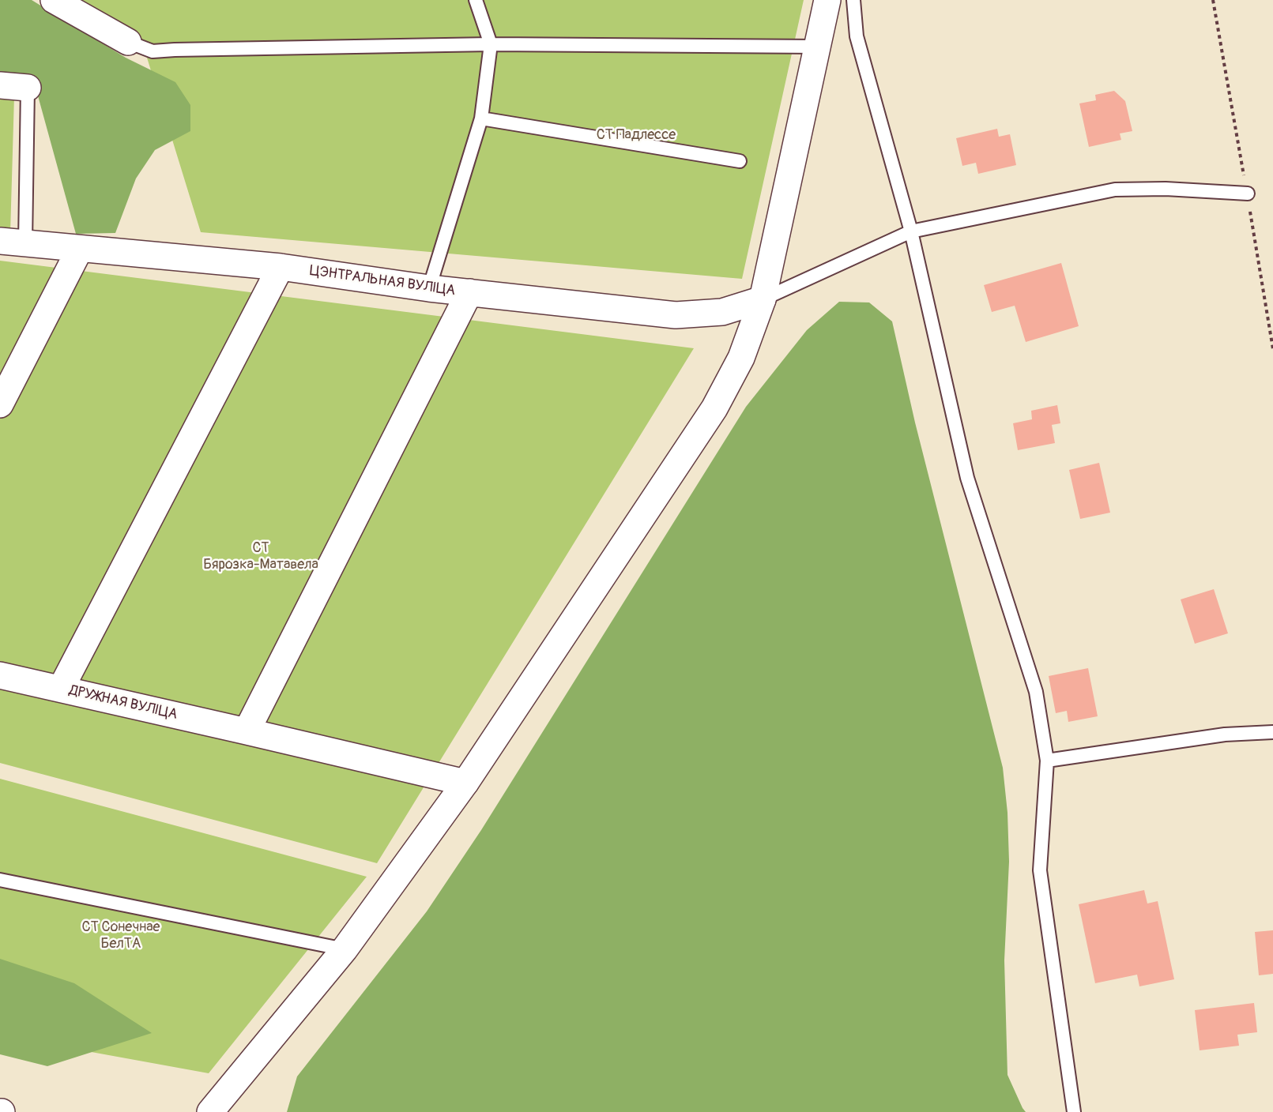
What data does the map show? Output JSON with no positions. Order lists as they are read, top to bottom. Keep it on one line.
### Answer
{"streets":{"street":["ЦЭНТРАЛЬНАЯ ВУЛІЦА","ДРУЖНАЯ ВУЛІЦА"]},"parks":["СТ Падлессе","СТ Бярозка-Матавела","СТ Сонечнае БелТА"]}
